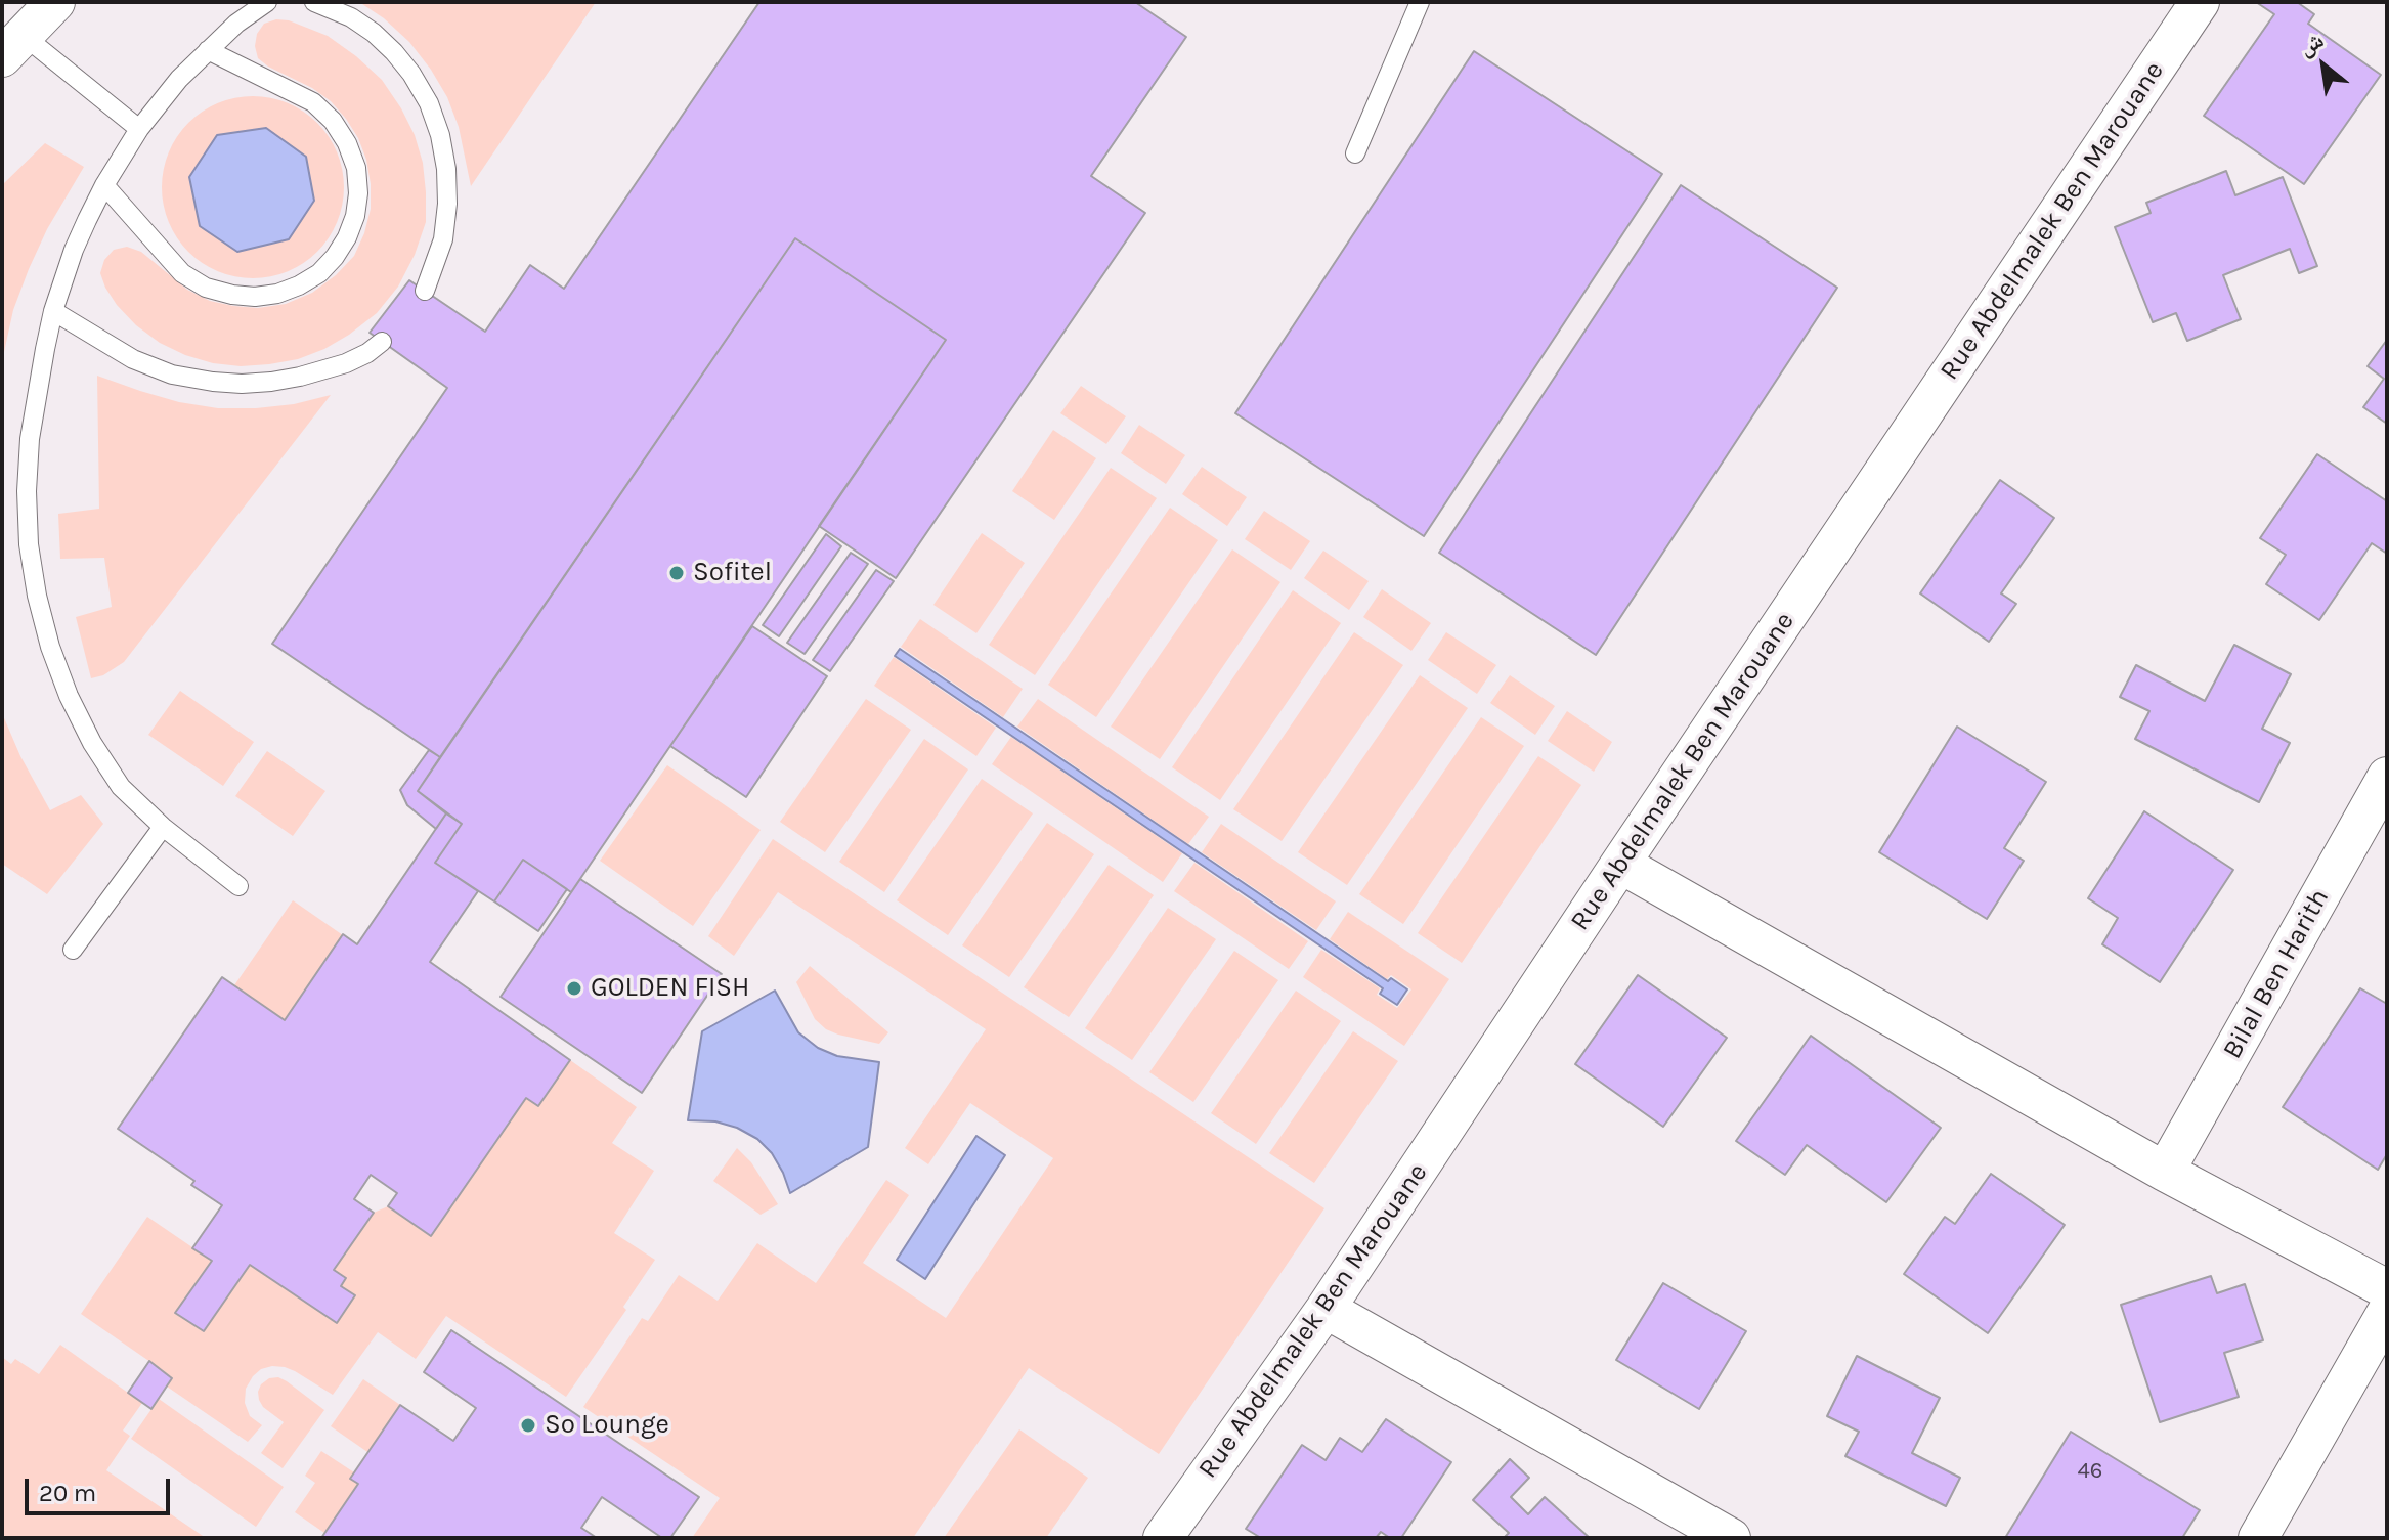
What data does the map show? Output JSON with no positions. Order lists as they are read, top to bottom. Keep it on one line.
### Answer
{"streets":{"street":["Rue Abdelmalek Ben Marouane","Bilal Ben Harith"]},"places":["Sofitel","GOLDEN FISH","So Lounge"],"house_numbers":["46"],"scale_bar":"20 m","north":"top left"}
